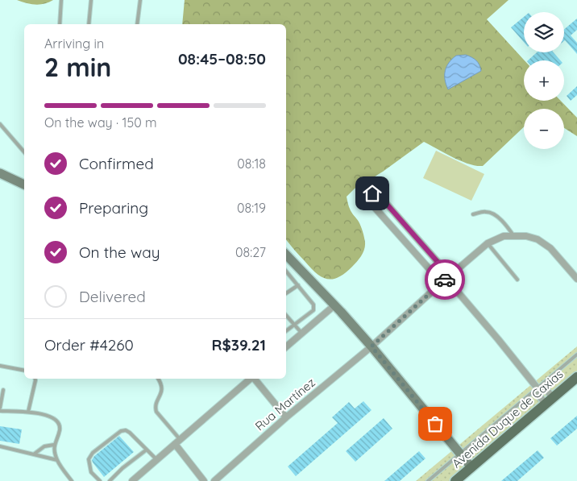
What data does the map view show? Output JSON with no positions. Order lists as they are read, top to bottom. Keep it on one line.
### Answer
{"streets":{"main road":["Avenida Duque de Caxias"],"street":["Rua Martínez"]},"page":{"map_buttons":["+","−"],"heading":["2 min","Arriving in","08:45–08:50"],"panel":["Order #4260","R$39.21"],"bar":"On the way · 150 m","list":[["Confirmed","08:18"],["Preparing","08:19"],["On the way","08:27"],"Delivered"]}}
